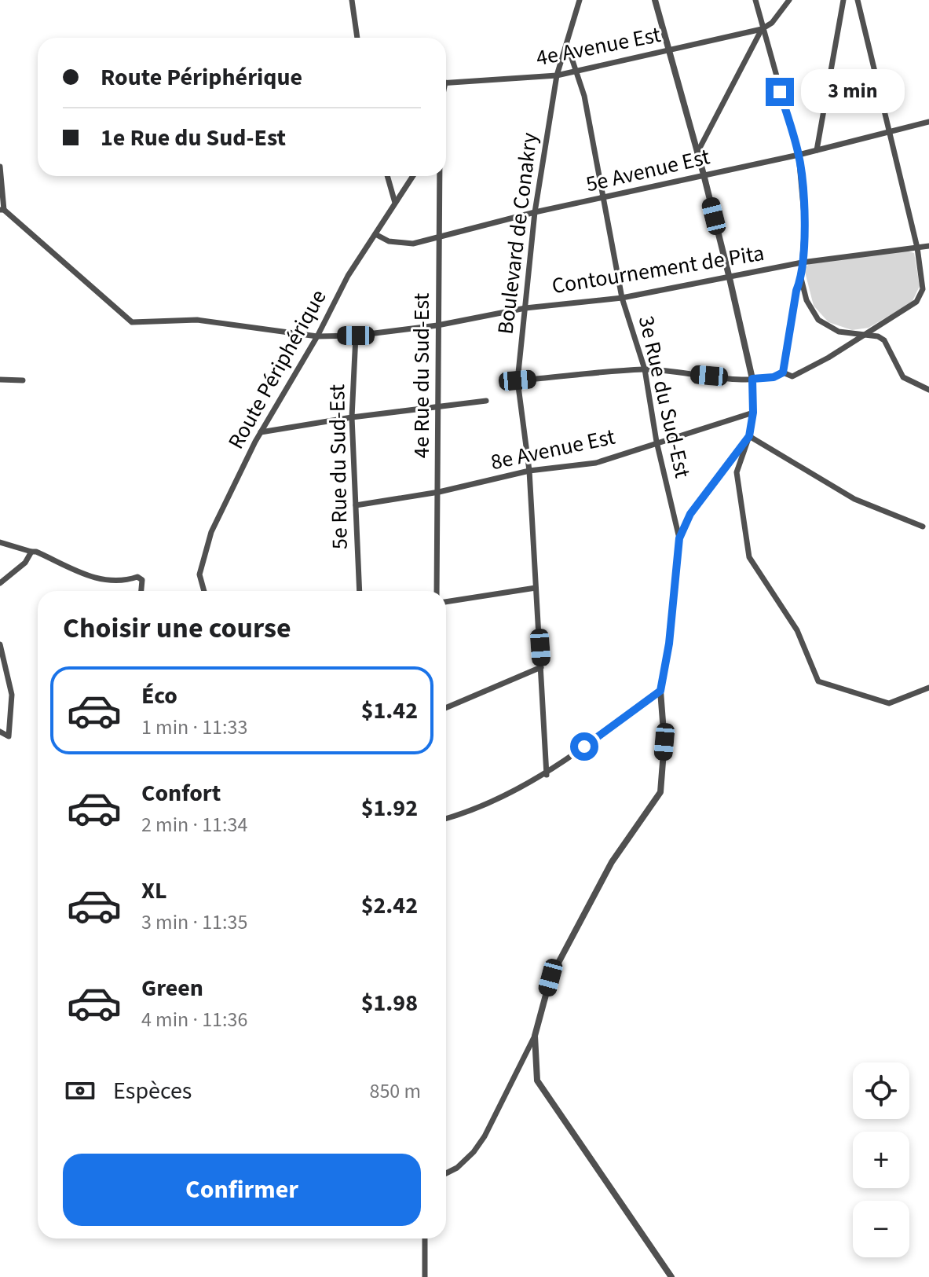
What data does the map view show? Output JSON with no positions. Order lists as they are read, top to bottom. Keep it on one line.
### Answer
{"streets":{"street":["4e Avenue Est","5e Avenue Est","Boulevard de Conakry","Contournement de Pita","Route Périphérique","4e Rue du Sud-Est","3e Rue du Sud-Est","8e Avenue Est","5e Rue du Sud-Est"]},"crossings":[["4e Avenue Est","Boulevard de Conakry"],["4e Avenue Est","3e Rue du Sud-Est"],["5e Avenue Est","Boulevard de Conakry"],["5e Avenue Est","Route Périphérique"],["5e Avenue Est","4e Rue du Sud-Est"],["5e Avenue Est","3e Rue du Sud-Est"],["Boulevard de Conakry","Contournement de Pita"],["Boulevard de Conakry","3e Rue du Sud-Est"],["Boulevard de Conakry","8e Avenue Est"],["Contournement de Pita","Route Périphérique"],["Contournement de Pita","4e Rue du Sud-Est"],["Contournement de Pita","3e Rue du Sud-Est"],["Contournement de Pita","5e Rue du Sud-Est"],["4e Rue du Sud-Est","8e Avenue Est"],["3e Rue du Sud-Est","8e Avenue Est"],["8e Avenue Est","5e Rue du Sud-Est"]],"page":{"banner":["Route Périphérique","1e Rue du Sud-Est"],"bubble":"3 min","heading":"Choisir une course","list":[{"name":"Éco","note":"1 min · 11:33","value":"$1.42"},{"name":"Confort","note":"2 min · 11:34","value":"$1.92"},{"name":"XL","note":"3 min · 11:35","value":"$2.42"},{"name":"Green","note":"4 min · 11:36","value":"$1.98"}],"pay":["Espèces","850 m"],"map_buttons":["+","−"],"buttons":"Confirmer"}}
